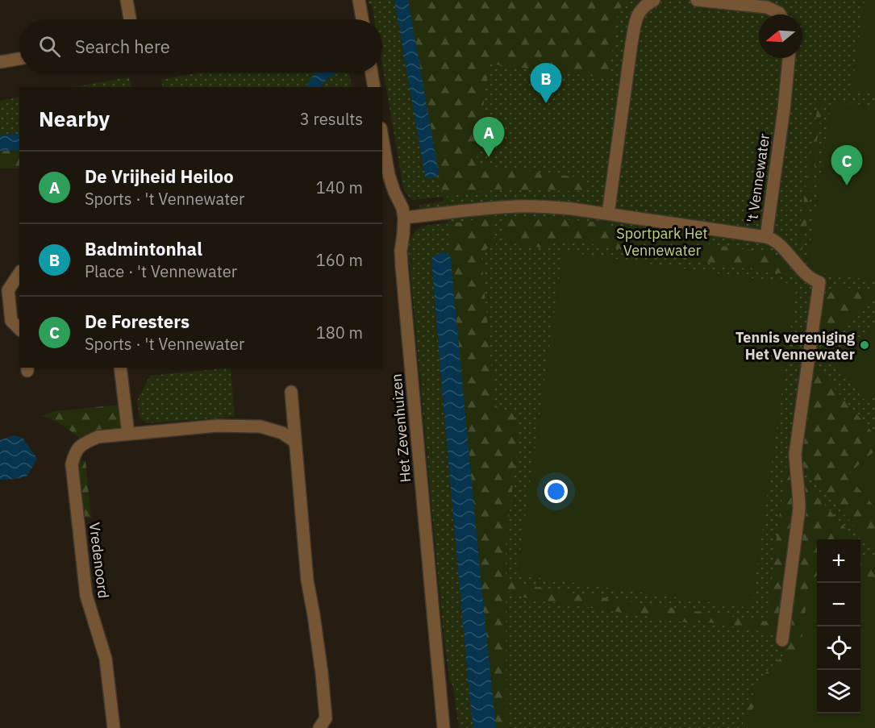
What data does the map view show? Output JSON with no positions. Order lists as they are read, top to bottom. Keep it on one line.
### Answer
{"streets":{"street":["'t Vennewater","Het Zevenhuizen","Vredenoord"]},"crossings":[["'t Vennewater","Het Zevenhuizen"]],"parks":["Sportpark Het Vennewater"],"places":["Tennis vereniging Het Vennewater"],"north":"left","page":{"search":"Search here","pins":["B","A","C"],"heading":["Nearby","3 results"],"list":[{"mark":"A","name":"De Vrijheid Heiloo","note":"Sports · 't Vennewater","value":"140 m"},{"mark":"B","name":"Badmintonhal","note":"Place · 't Vennewater","value":"160 m"},{"mark":"C","name":"De Foresters","note":"Sports · 't Vennewater","value":"180 m"}],"map_buttons":["+","−"]}}
